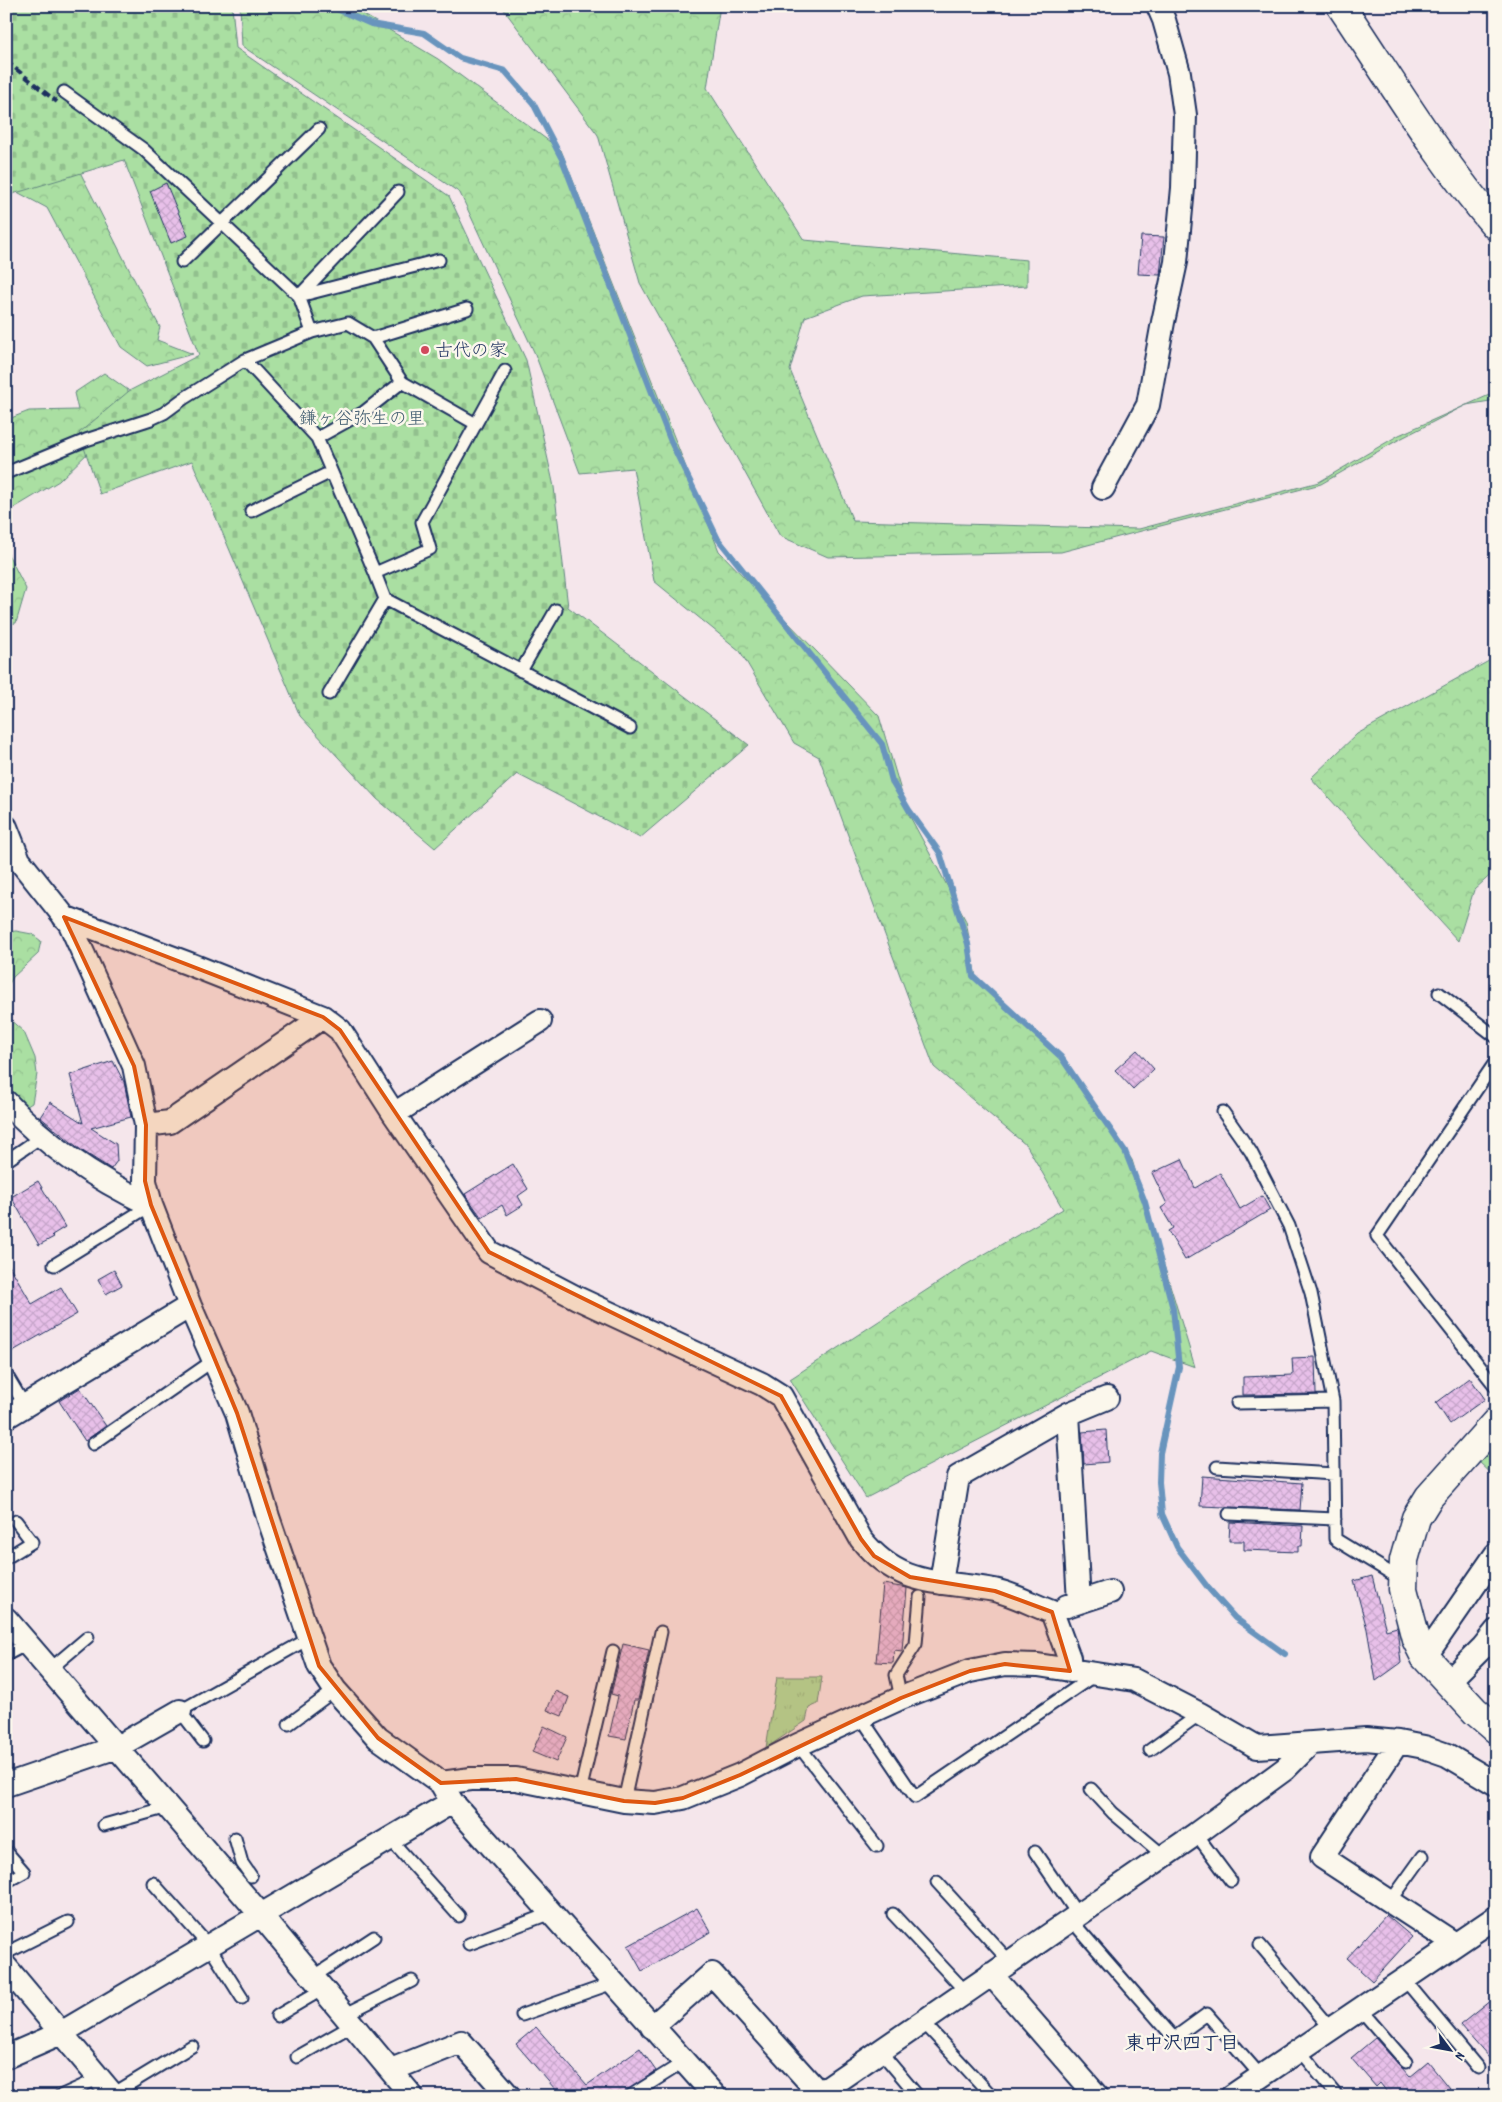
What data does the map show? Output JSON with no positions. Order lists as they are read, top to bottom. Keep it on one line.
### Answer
{"districts":["東中沢四丁目"],"parks":["鎌ヶ谷弥生の里"],"places":["古代の家"],"north":"bottom right"}
